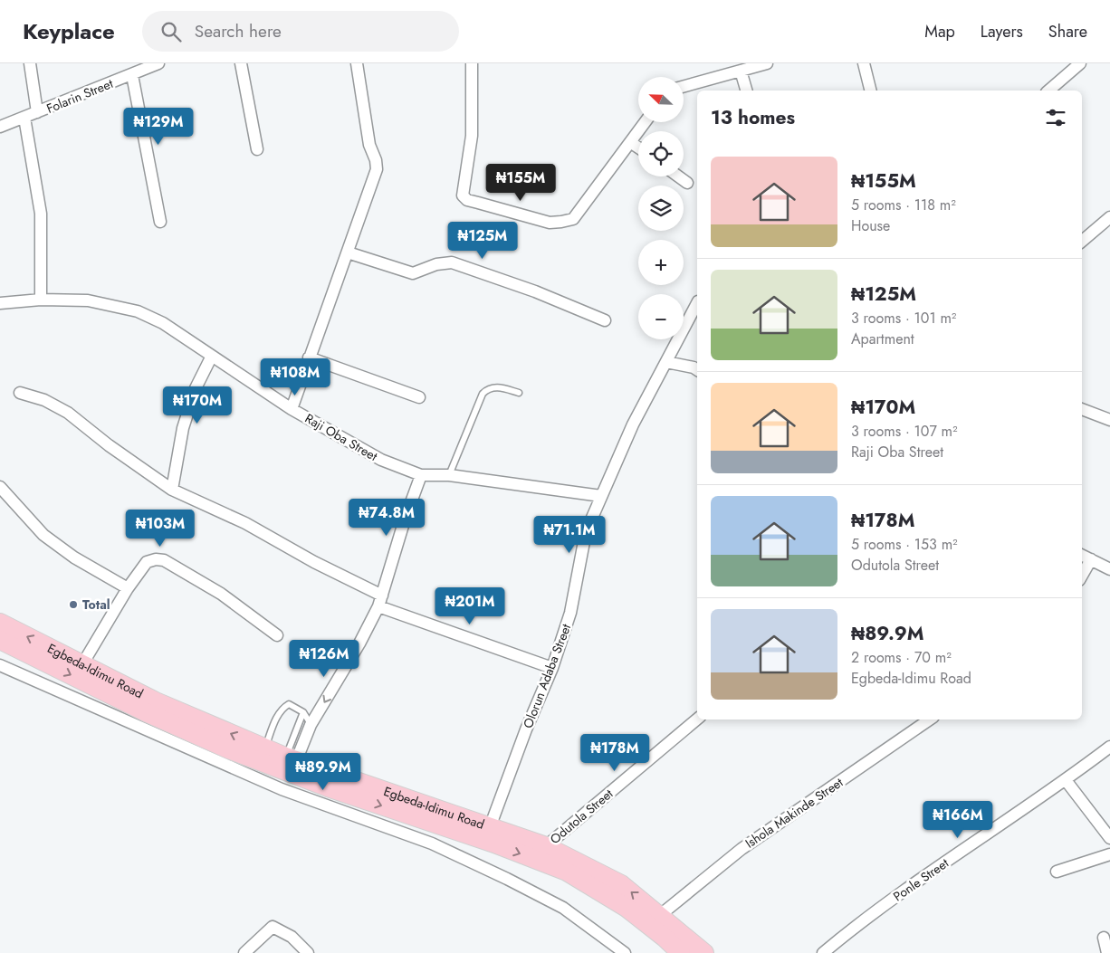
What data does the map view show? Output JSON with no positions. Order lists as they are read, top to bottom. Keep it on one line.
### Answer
{"streets":{"main road":["Egbeda-Idimu Road"],"street":["Folarin Street","Raji Oba Street","Olorun Adaba Street","Ishola Makinde Street","Odutola Street","Ponle Street"]},"crossings":[["Raji Oba Street","Olorun Adaba Street"],["Egbeda-Idimu Road","Olorun Adaba Street"],["Egbeda-Idimu Road","Ishola Makinde Street"],["Egbeda-Idimu Road","Odutola Street"]],"places":["Total"],"north":"top left","page":{"header":"Keyplace","search":"Search here","nav":["Map","Layers","Share"],"map_buttons":["+","−"],"heading":"13 homes","price":["₦129M","₦155M","₦125M","₦108M","₦170M","₦74.8M","₦103M","₦71.1M","₦201M","₦126M","₦178M","₦89.9M","₦166M"],"list":[{"name":"₦155M","note":"5 rooms · 118 m² · House"},{"name":"₦125M","note":"3 rooms · 101 m² · Apartment"},{"name":"₦170M","note":"3 rooms · 107 m² · Raji Oba Street"},{"name":"₦178M","note":"5 rooms · 153 m² · Odutola Street"},{"name":"₦89.9M","note":"2 rooms · 70 m² · Egbeda-Idimu Road"}]}}
